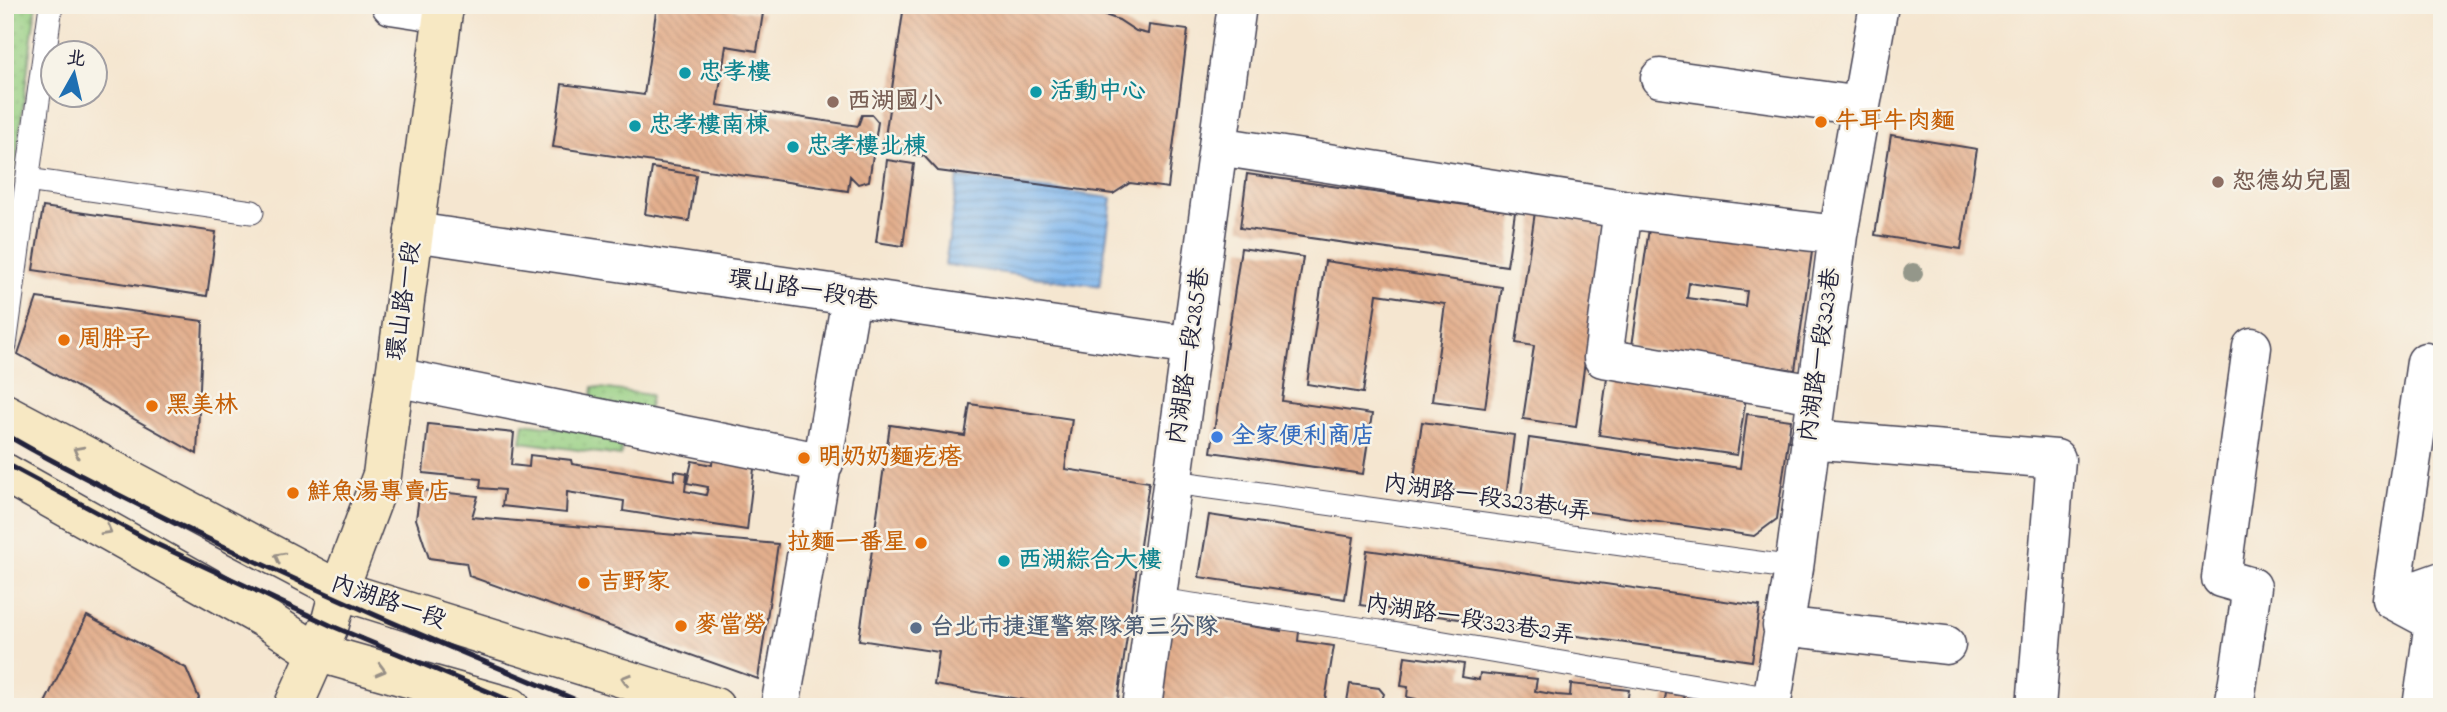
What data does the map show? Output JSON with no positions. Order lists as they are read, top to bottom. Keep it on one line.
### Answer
{"streets":{"main road":["環山路一段","內湖路一段"],"street":["環山路一段9巷","內湖路一段323巷","內湖路一段285巷"],"lane":["內湖路一段323巷4弄","內湖路一段323巷2弄"]},"crossings":[["環山路一段9巷","環山路一段"],["環山路一段9巷","內湖路一段285巷"],["環山路一段","內湖路一段"],["內湖路一段323巷","內湖路一段323巷4弄"],["內湖路一段323巷","內湖路一段323巷2弄"],["內湖路一段285巷","內湖路一段323巷4弄"],["內湖路一段285巷","內湖路一段323巷2弄"]],"places":["忠孝樓","活動中心","西湖國小","牛耳牛肉麵","忠孝樓南棟","忠孝樓北棟","恕德幼兒園","周胖子","黑美林","全家便利商店","明奶奶麵疙瘩","鮮魚湯專賣店","拉麵一番星","西湖綜合大樓","吉野家","麥當勞","台北市捷運警察隊第三分隊"],"north":"top"}
